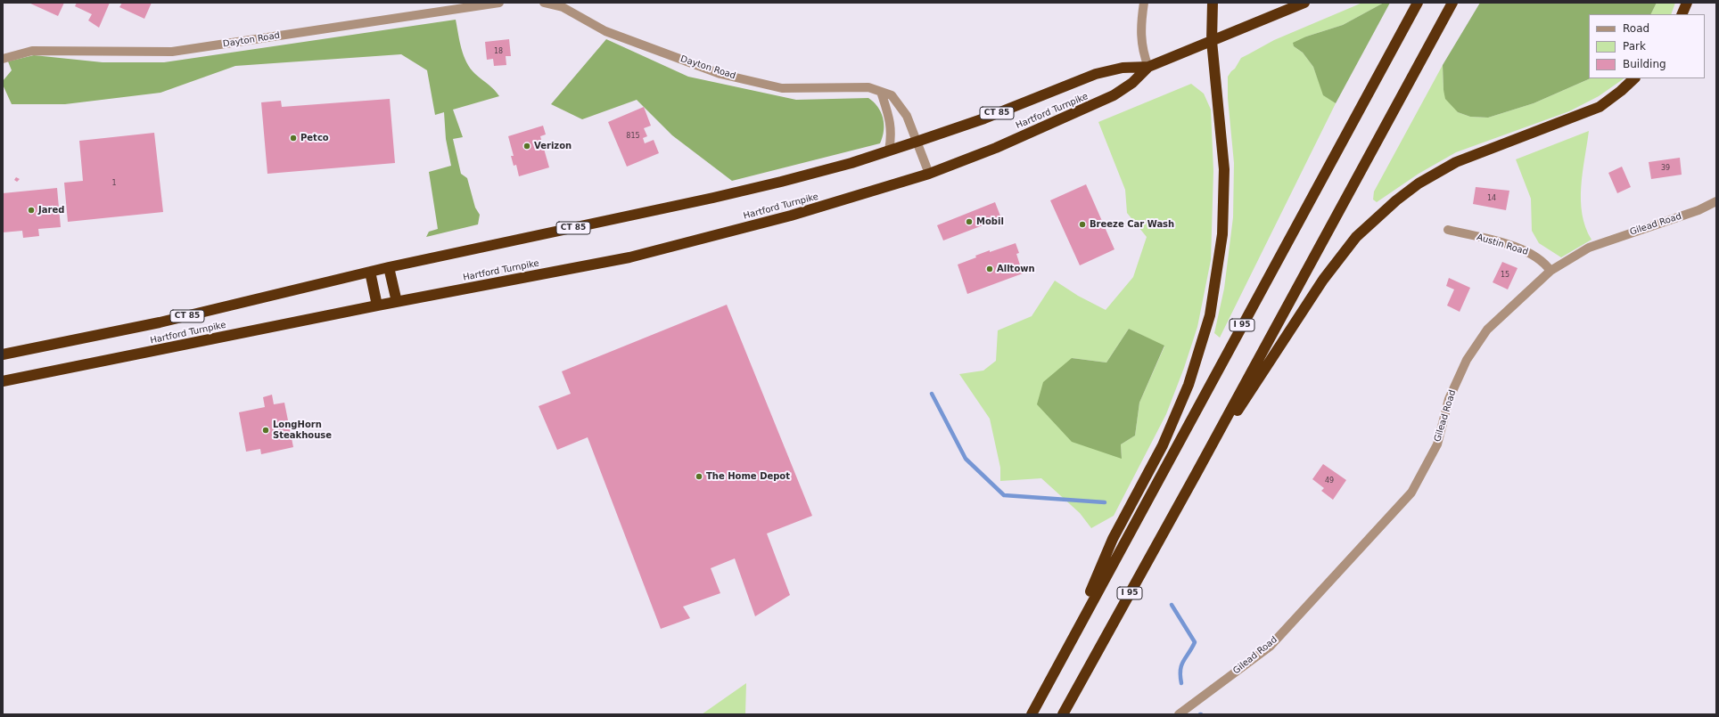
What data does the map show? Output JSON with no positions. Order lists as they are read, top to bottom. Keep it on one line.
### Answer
{"streets":{"highway":["Hartford Turnpike","CT 85","I 95"],"street":["Dayton Road","Gilead Road","Austin Road"]},"crossings":[["Dayton Road","Hartford Turnpike"],["Gilead Road","Austin Road"]],"places":["Petco","Verizon","Jared","Mobil","Breeze Car Wash","Alltown","LongHorn Steakhouse","The Home Depot"],"house_numbers":["18","815","39","1","14","15","49"],"legend":["Road","Park","Building"]}
